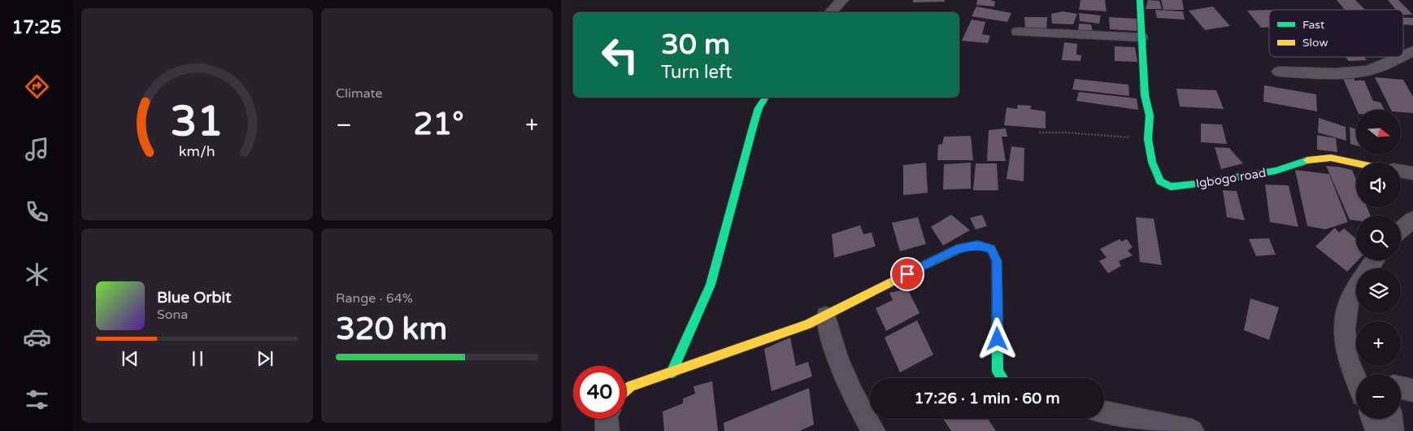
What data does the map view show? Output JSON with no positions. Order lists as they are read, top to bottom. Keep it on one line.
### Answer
{"streets":{"street":["Igbogo road"]},"legend":["Fast","Slow"],"north":"right","page":{"tabs":"17:25","tile":["Climate",["Range · 64%","320 km"]],"turn":["30 m","Turn left"],"heat":["−","21°","+"],"map_buttons":["+","−"],"song":["Blue Orbit","Sona"],"limit":"40","trip":"17:26 · 1 min · 60 m","gauge":["31","km/h"]}}
